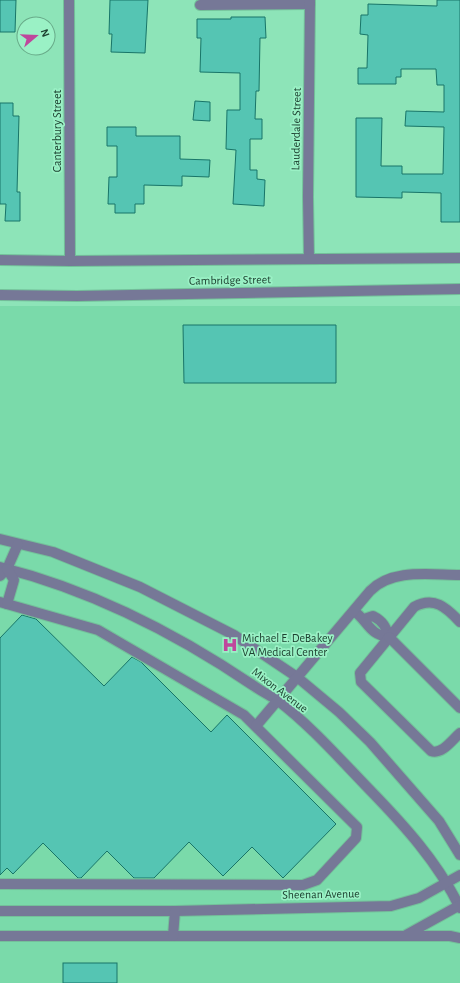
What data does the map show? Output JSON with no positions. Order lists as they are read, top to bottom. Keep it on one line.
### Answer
{"streets":{"street":["Lauderdale Street","Canterbury Street","Cambridge Street","Mixon Avenue","Sheenan Avenue"]},"crossings":[["Lauderdale Street","Cambridge Street"],["Canterbury Street","Cambridge Street"],["Mixon Avenue","Sheenan Avenue"]],"places":{"hospital":["Michael E. DeBakey VA Medical Center"]},"north":"right"}
